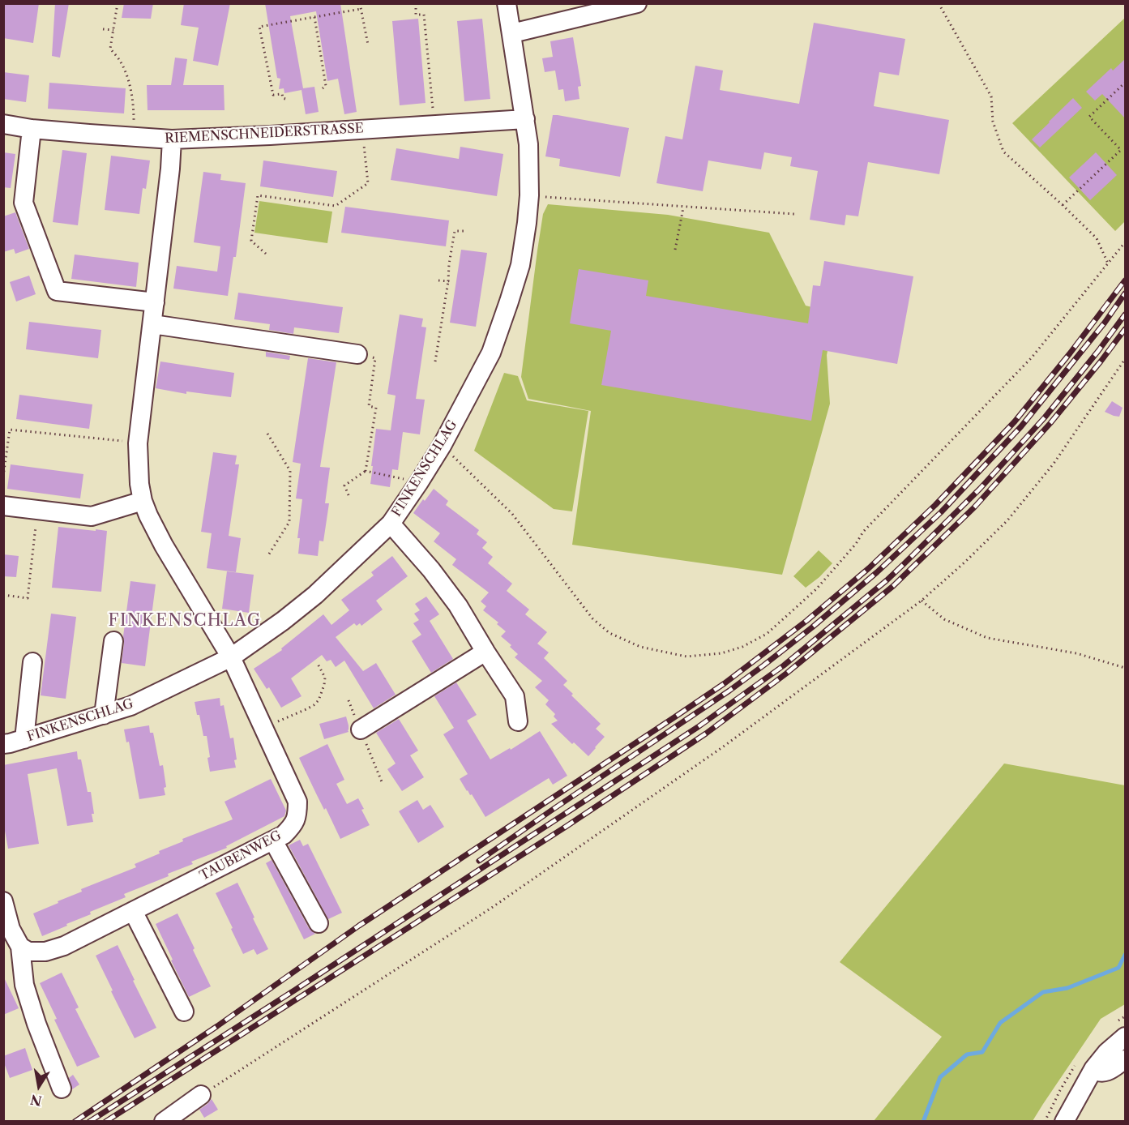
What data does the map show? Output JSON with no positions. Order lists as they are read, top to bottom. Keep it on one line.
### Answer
{"streets":{"street":["RIEMENSCHNEIDERSTRASSE","FINKENSCHLAG","TAUBENWEG"]},"crossings":[["RIEMENSCHNEIDERSTRASSE","FINKENSCHLAG"],["RIEMENSCHNEIDERSTRASSE","TAUBENWEG"],["FINKENSCHLAG","TAUBENWEG"]],"districts":["FINKENSCHLAG"],"north":"bottom"}
